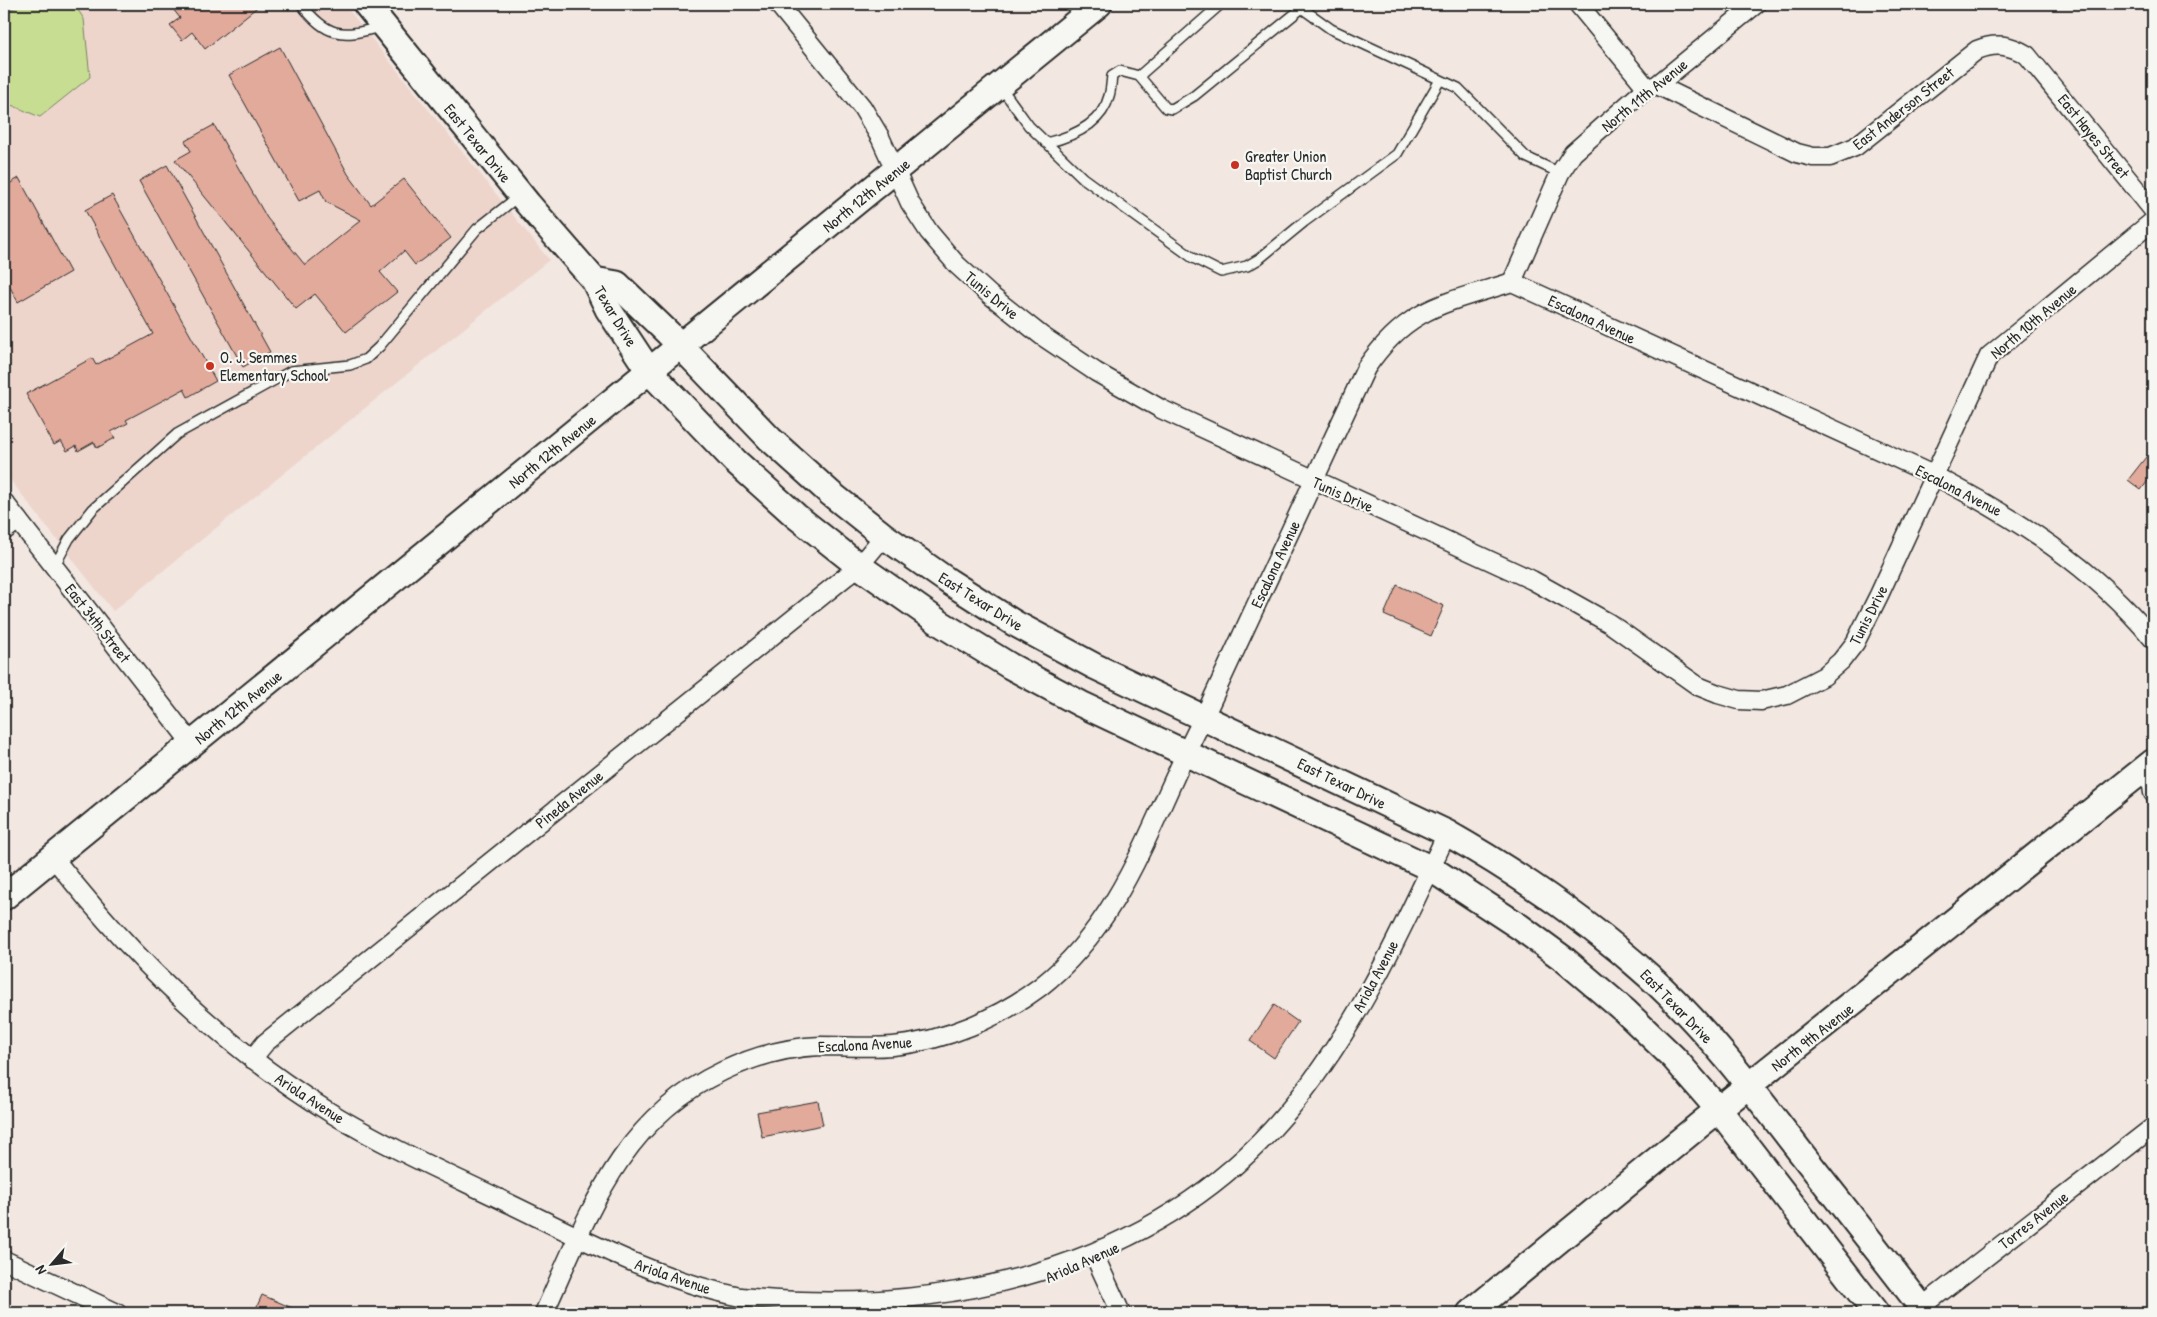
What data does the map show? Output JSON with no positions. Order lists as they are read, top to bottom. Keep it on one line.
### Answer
{"streets":{"street":["North 11th Avenue","East Anderson Street","East Hayes Street","East Texar Drive","North 12th Avenue","Tunis Drive","Texar Drive","Escalona Avenue","North 10th Avenue","East 34th Street","Pineda Avenue","Ariola Avenue","North 9th Avenue","Torres Avenue"]},"crossings":[["North 11th Avenue","East Anderson Street"],["North 11th Avenue","Escalona Avenue"],["East Anderson Street","East Hayes Street"],["East Texar Drive","North 12th Avenue"],["East Texar Drive","Texar Drive"],["East Texar Drive","Escalona Avenue"],["East Texar Drive","Pineda Avenue"],["East Texar Drive","Ariola Avenue"],["East Texar Drive","North 9th Avenue"],["East Texar Drive","Torres Avenue"],["North 12th Avenue","Tunis Drive"],["North 12th Avenue","Texar Drive"],["North 12th Avenue","East 34th Street"],["North 12th Avenue","Ariola Avenue"],["Tunis Drive","Escalona Avenue"],["Tunis Drive","North 10th Avenue"],["Escalona Avenue","North 10th Avenue"],["Escalona Avenue","Ariola Avenue"],["Pineda Avenue","Ariola Avenue"]],"places":["Greater Union Baptist Church","O. J. Semmes Elementary School"],"north":"bottom left"}
